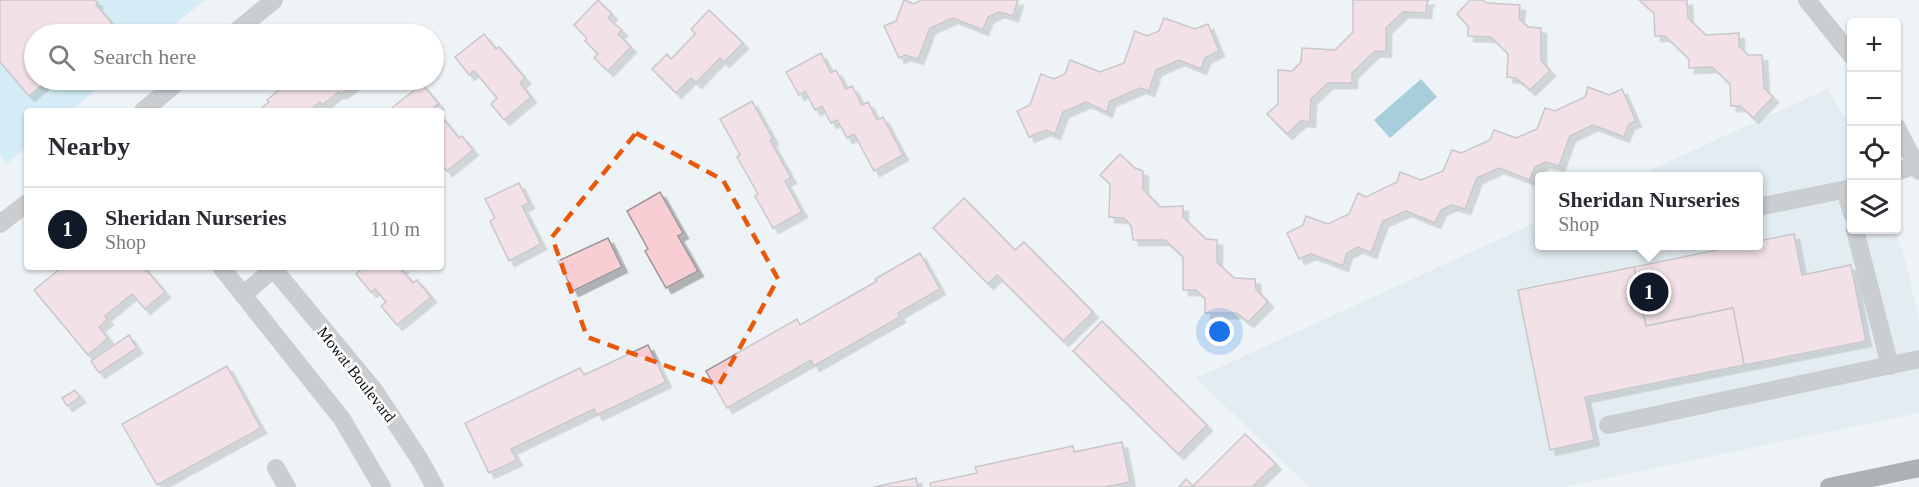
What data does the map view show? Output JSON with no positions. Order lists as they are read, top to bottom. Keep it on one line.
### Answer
{"streets":{"street":["Mowat Boulevard"]},"page":{"map_buttons":["+","−"],"search":"Search here","heading":"Nearby","popup":["Sheridan Nurseries","Shop"],"list":[{"mark":"1","name":"Sheridan Nurseries","note":"Shop","value":"110 m"}],"pins":"1"}}
